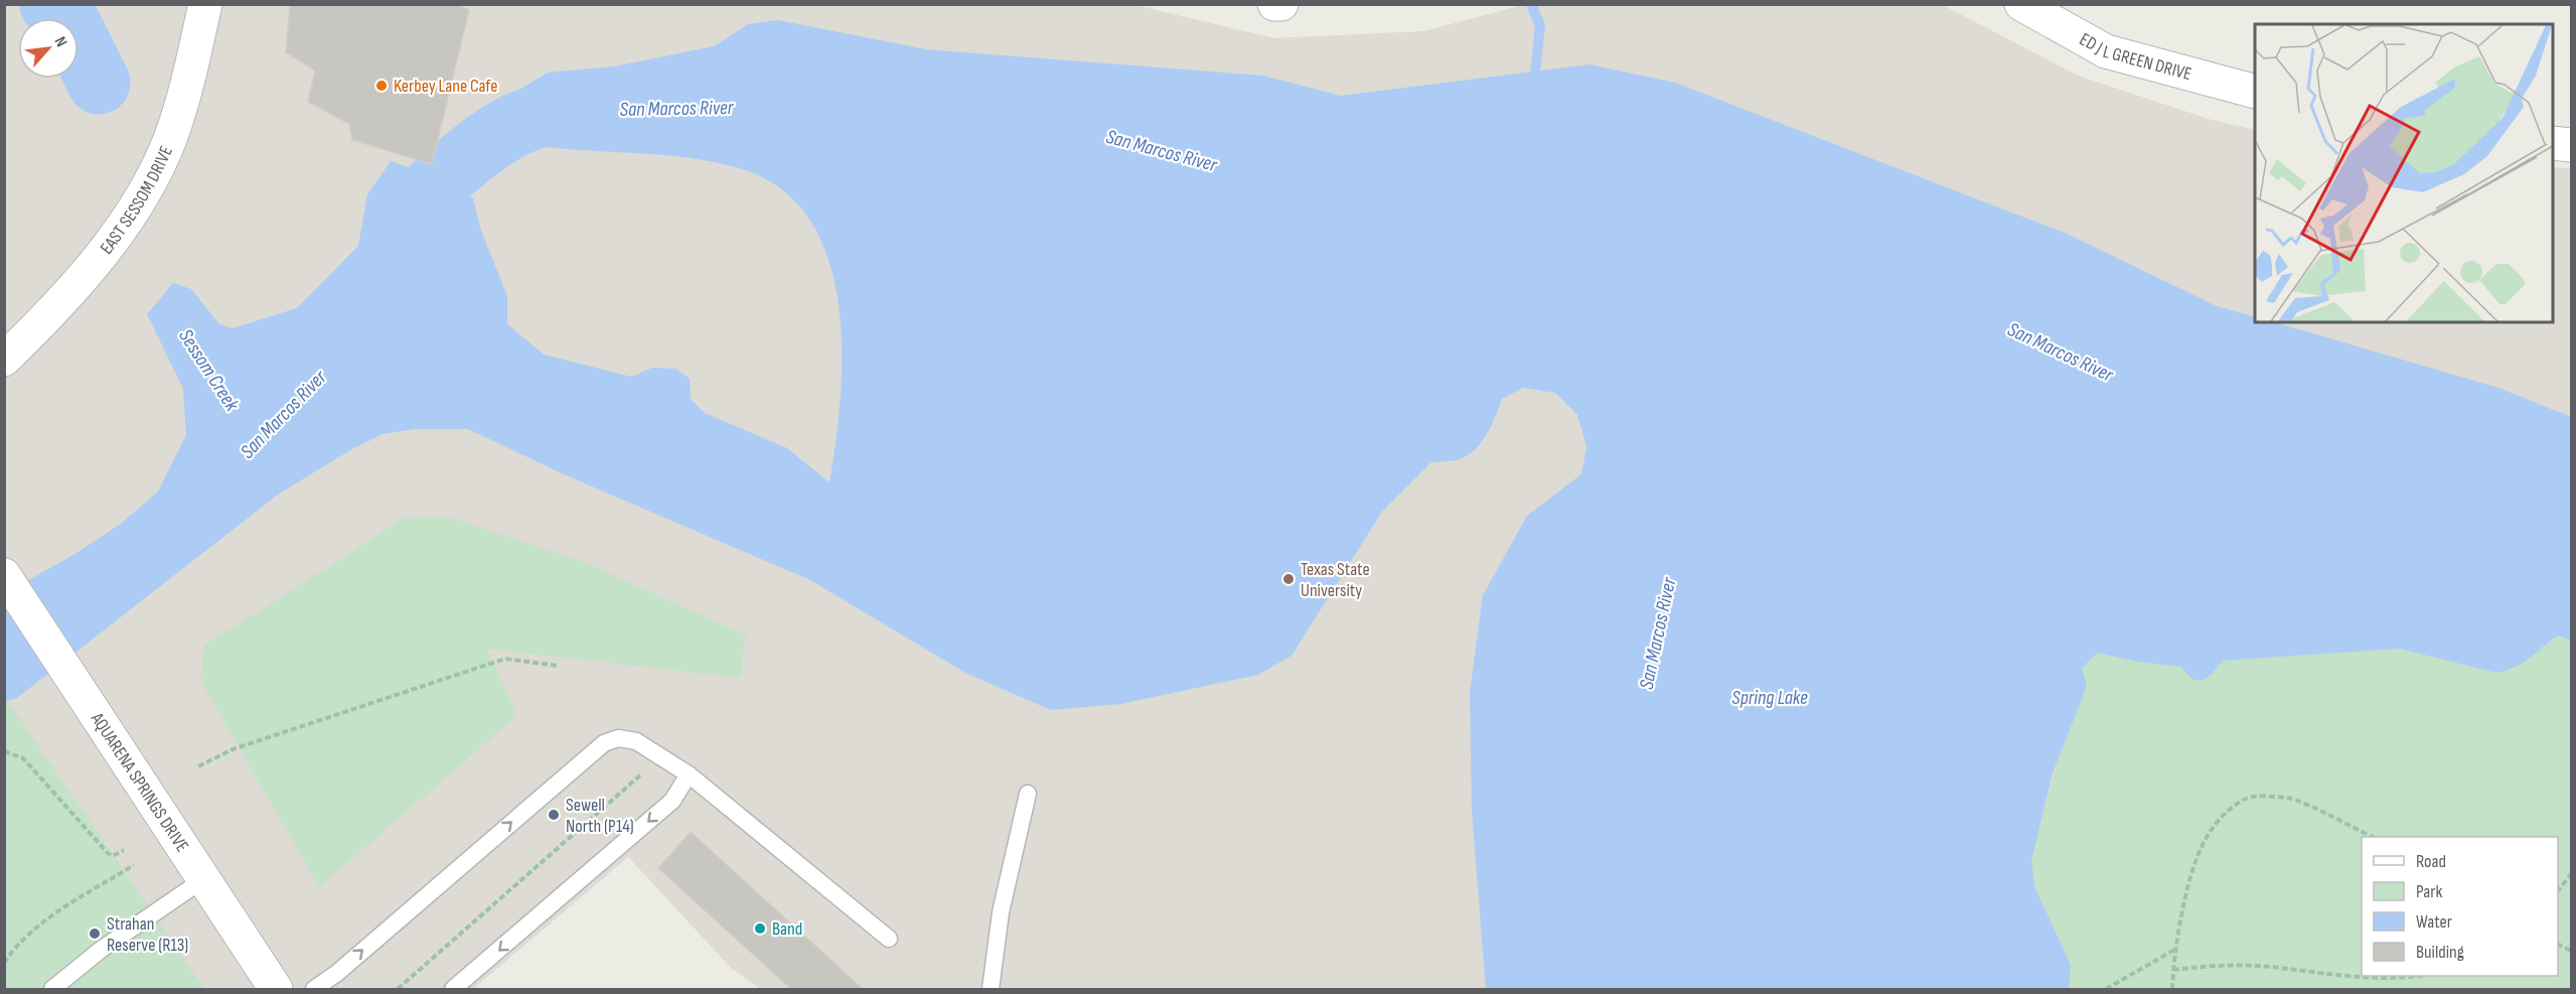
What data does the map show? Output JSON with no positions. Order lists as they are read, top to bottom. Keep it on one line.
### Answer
{"streets":{"street":["ED J L GREEN DRIVE","EAST SESSOM DRIVE","AQUARENA SPRINGS DRIVE"]},"water":["San Marcos River","Sessom Creek","Spring Lake"],"places":["Kerbey Lane Cafe","Texas State University","Sewell North (P14)","Band","Strahan Reserve (R13)"],"legend":["Road","Park","Water","Building"],"north":"top right"}
